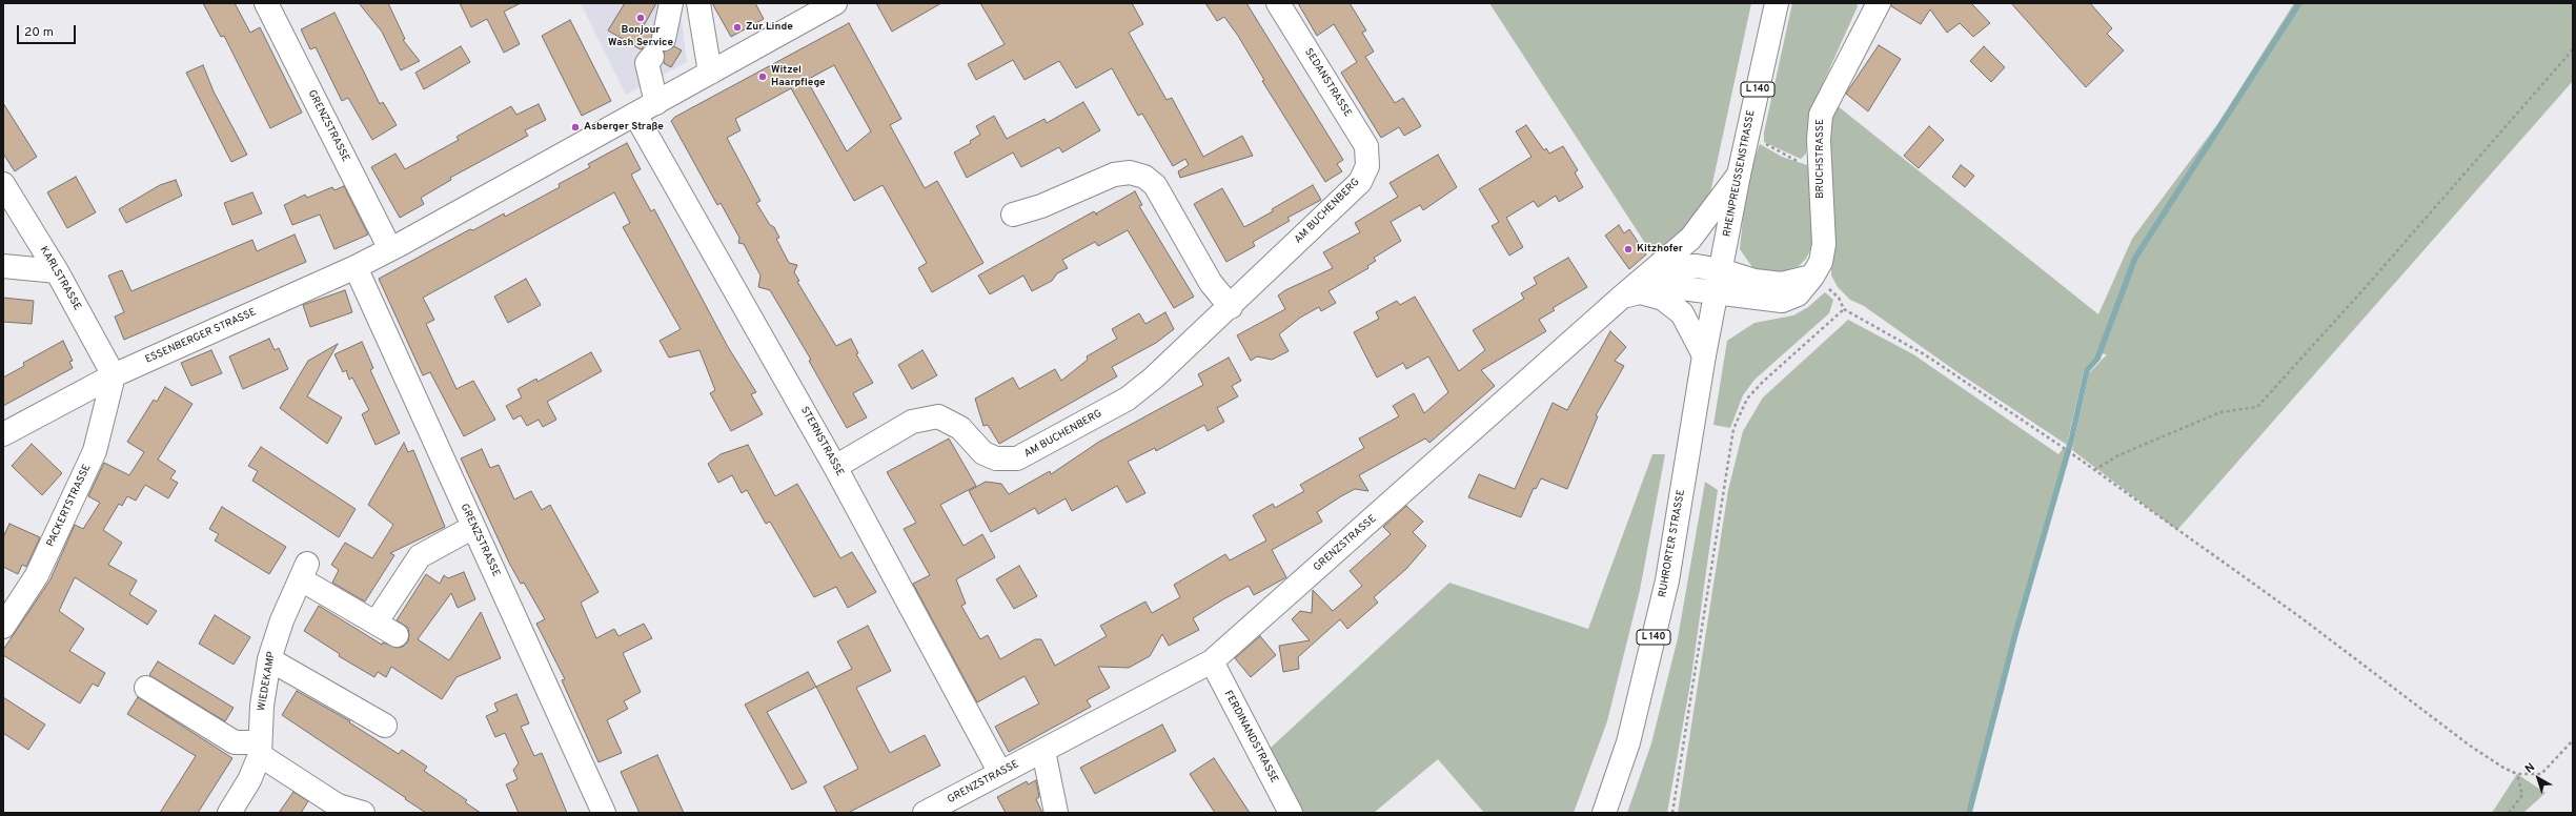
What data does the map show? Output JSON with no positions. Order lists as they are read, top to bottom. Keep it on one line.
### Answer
{"streets":{"street":["SEDANSTRASSE","L 140","GRENZSTRASSE","BRUCHSTRASSE","RHEINPREUSSENSTRASSE","AM BUCHENBERG","KARLSTRASSE","ESSENBERGER STRASSE","STERNSTRASSE","PACKERTSTRASSE","RUHRORTER STRASSE","WIEDEKAMP","FERDINANDSTRASSE"]},"crossings":[["SEDANSTRASSE","AM BUCHENBERG"],["GRENZSTRASSE","RHEINPREUSSENSTRASSE"],["GRENZSTRASSE","ESSENBERGER STRASSE"],["GRENZSTRASSE","STERNSTRASSE"],["GRENZSTRASSE","RUHRORTER STRASSE"],["GRENZSTRASSE","FERDINANDSTRASSE"],["RHEINPREUSSENSTRASSE","RUHRORTER STRASSE"],["AM BUCHENBERG","STERNSTRASSE"],["KARLSTRASSE","ESSENBERGER STRASSE"],["KARLSTRASSE","PACKERTSTRASSE"],["ESSENBERGER STRASSE","PACKERTSTRASSE"]],"places":["Bonjour Wash Service","Zur Linde","Witzel Haarpflege","Asberger Straße","Kitzhofer"],"scale_bar":"20 m","north":"top left"}
